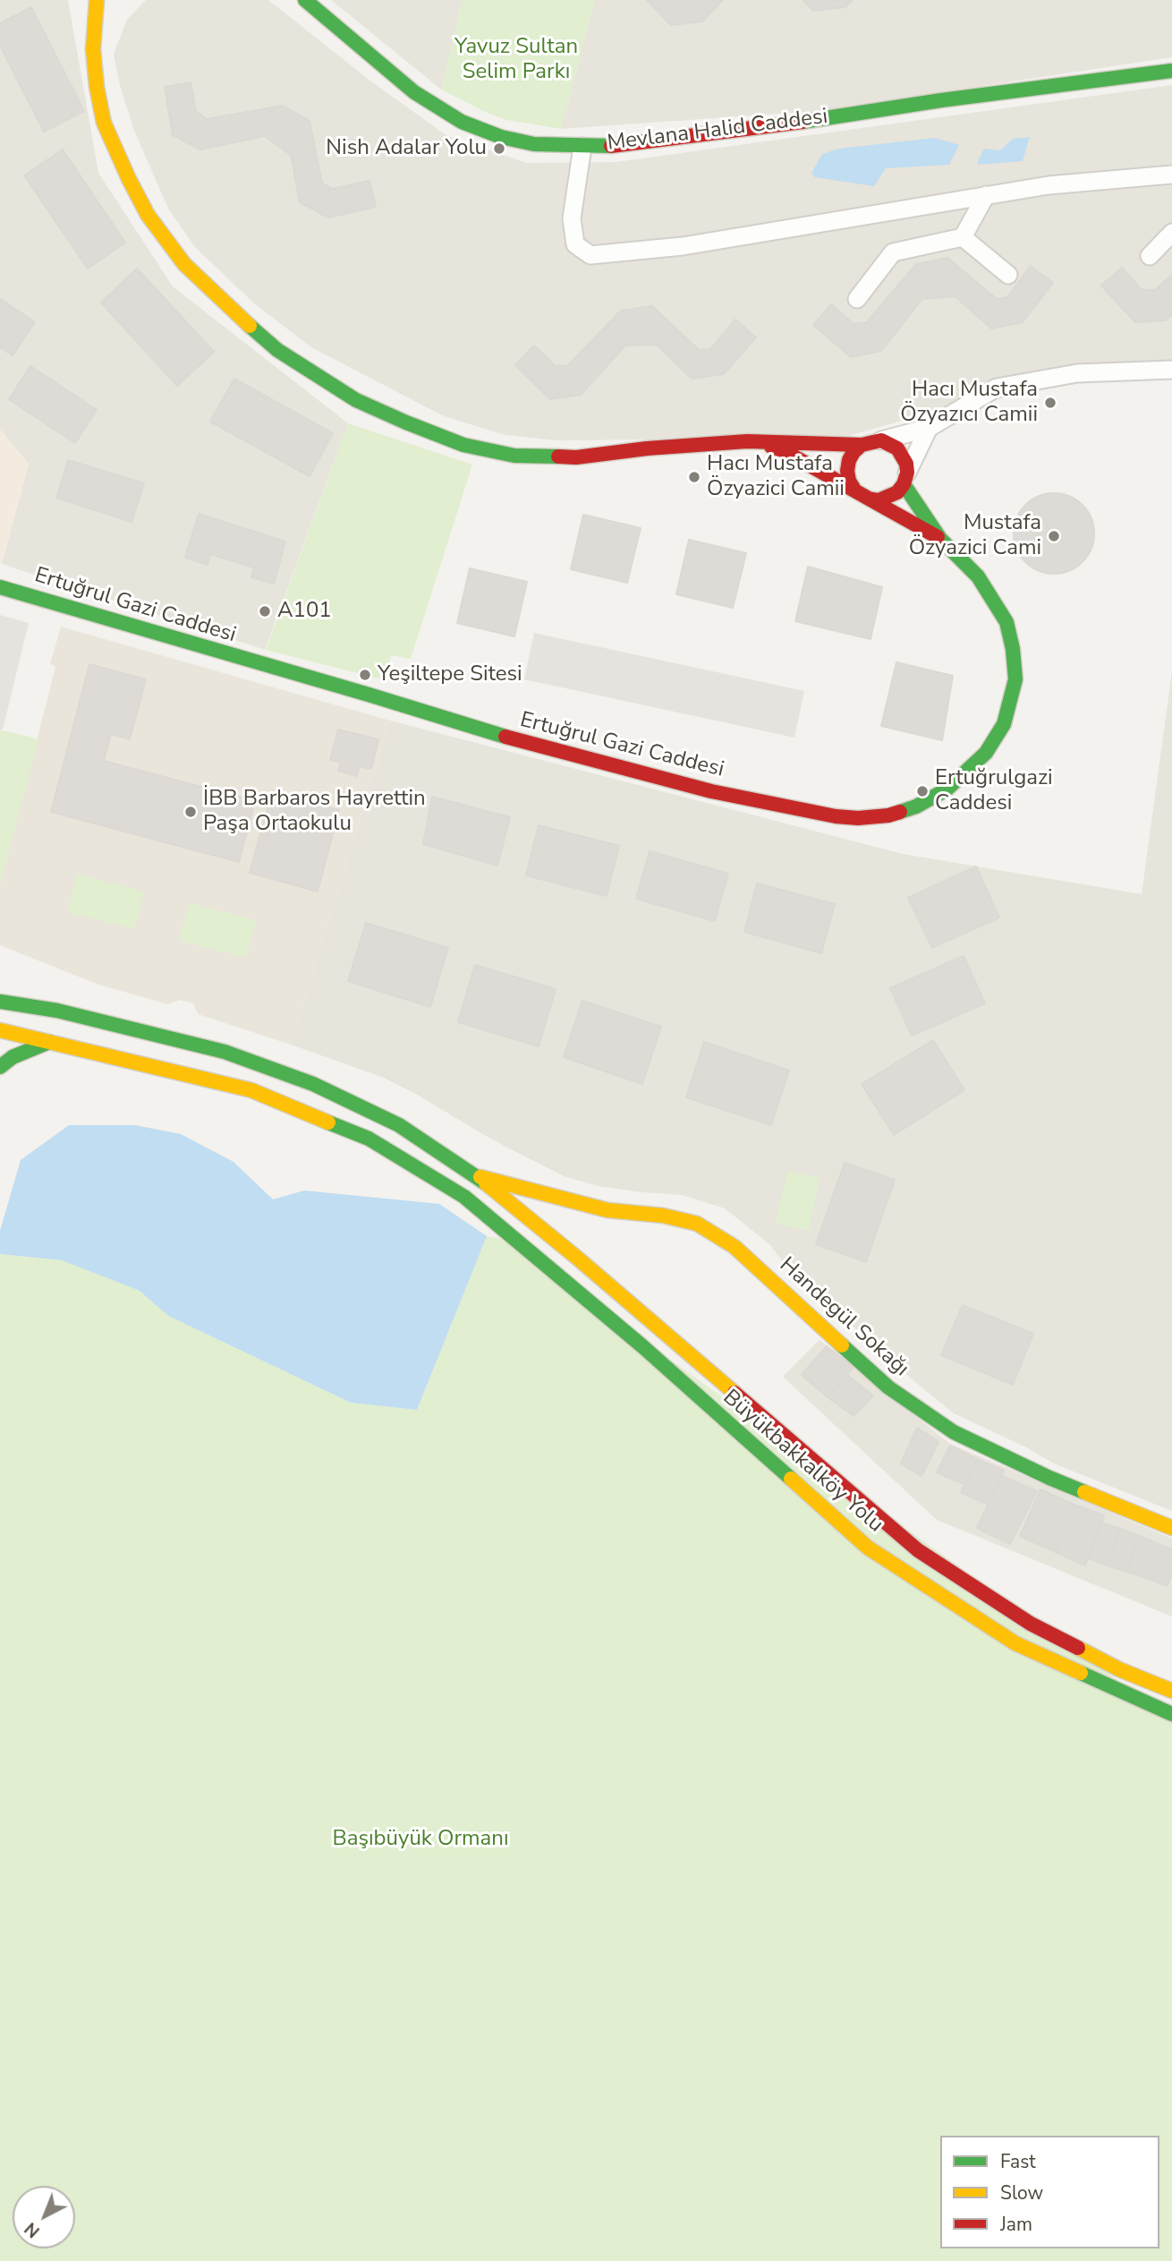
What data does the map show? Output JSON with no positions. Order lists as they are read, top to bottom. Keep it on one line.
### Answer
{"streets":{"main road":["Mevlana Halid Caddesi","Ertuğrul Gazi Caddesi","Handegül Sokağı","Büyükbakkalköy Yolu"]},"crossings":[["Handegül Sokağı","Büyükbakkalköy Yolu"]],"parks":["Yavuz Sultan Selim Parkı","Başıbüyük Ormanı"],"places":["Nish Adalar Yolu","Hacı Mustafa Özyazıcı Camii","Hacı Mustafa Özyazici Camii","Mustafa Özyazici Cami","A101","Yeşiltepe Sitesi","Ertuğrulgazi Caddesi","İBB Barbaros Hayrettin Paşa Ortaokulu"],"legend":["Fast","Slow","Jam"],"north":"bottom left"}
